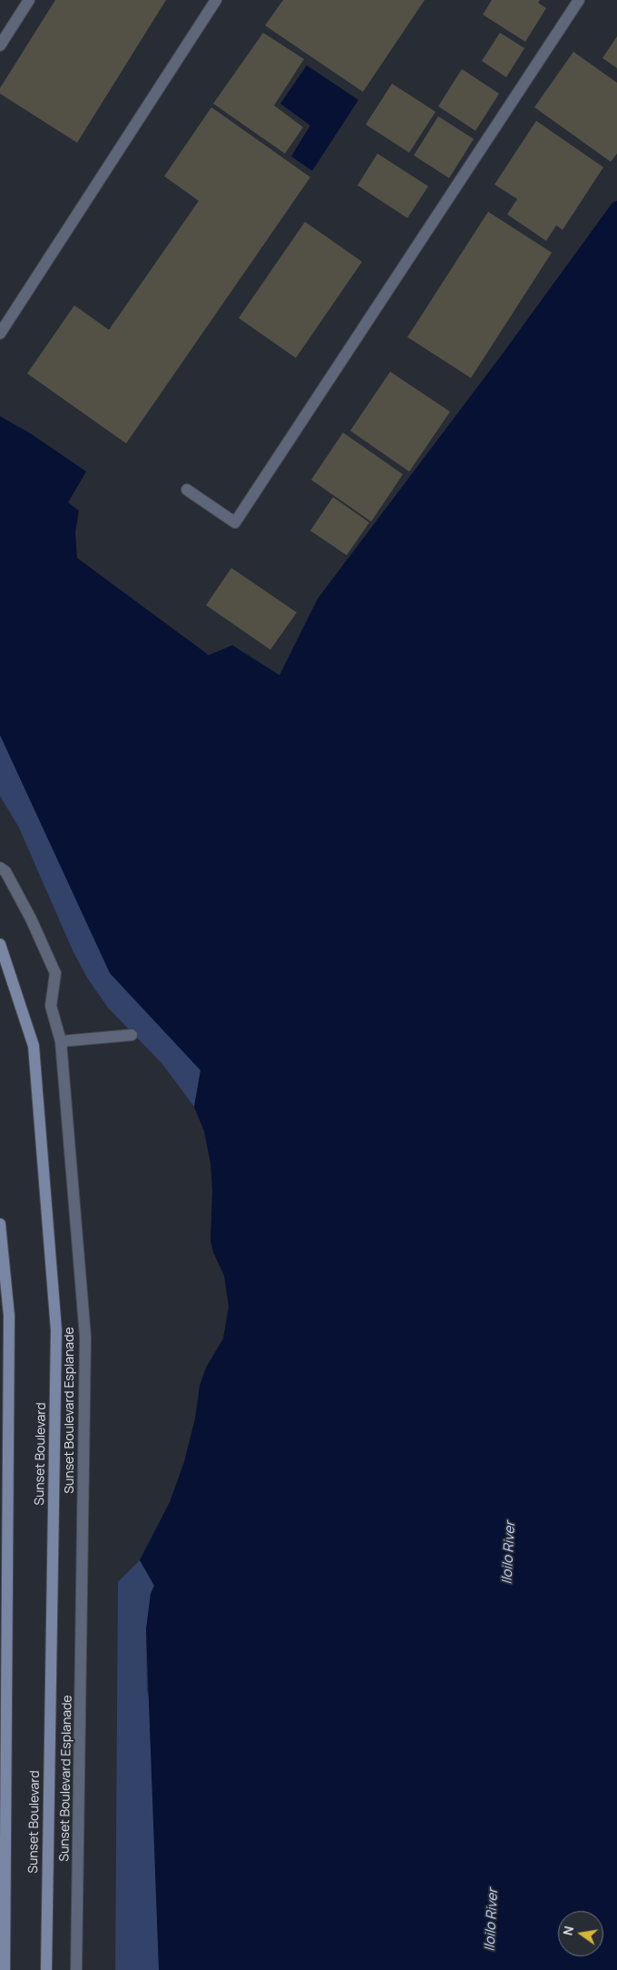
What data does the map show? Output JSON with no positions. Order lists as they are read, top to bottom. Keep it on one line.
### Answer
{"streets":{"main road":["Sunset Boulevard"],"street":["Sunset Boulevard Esplanade"]},"water":["Iloilo River"],"north":"left"}
